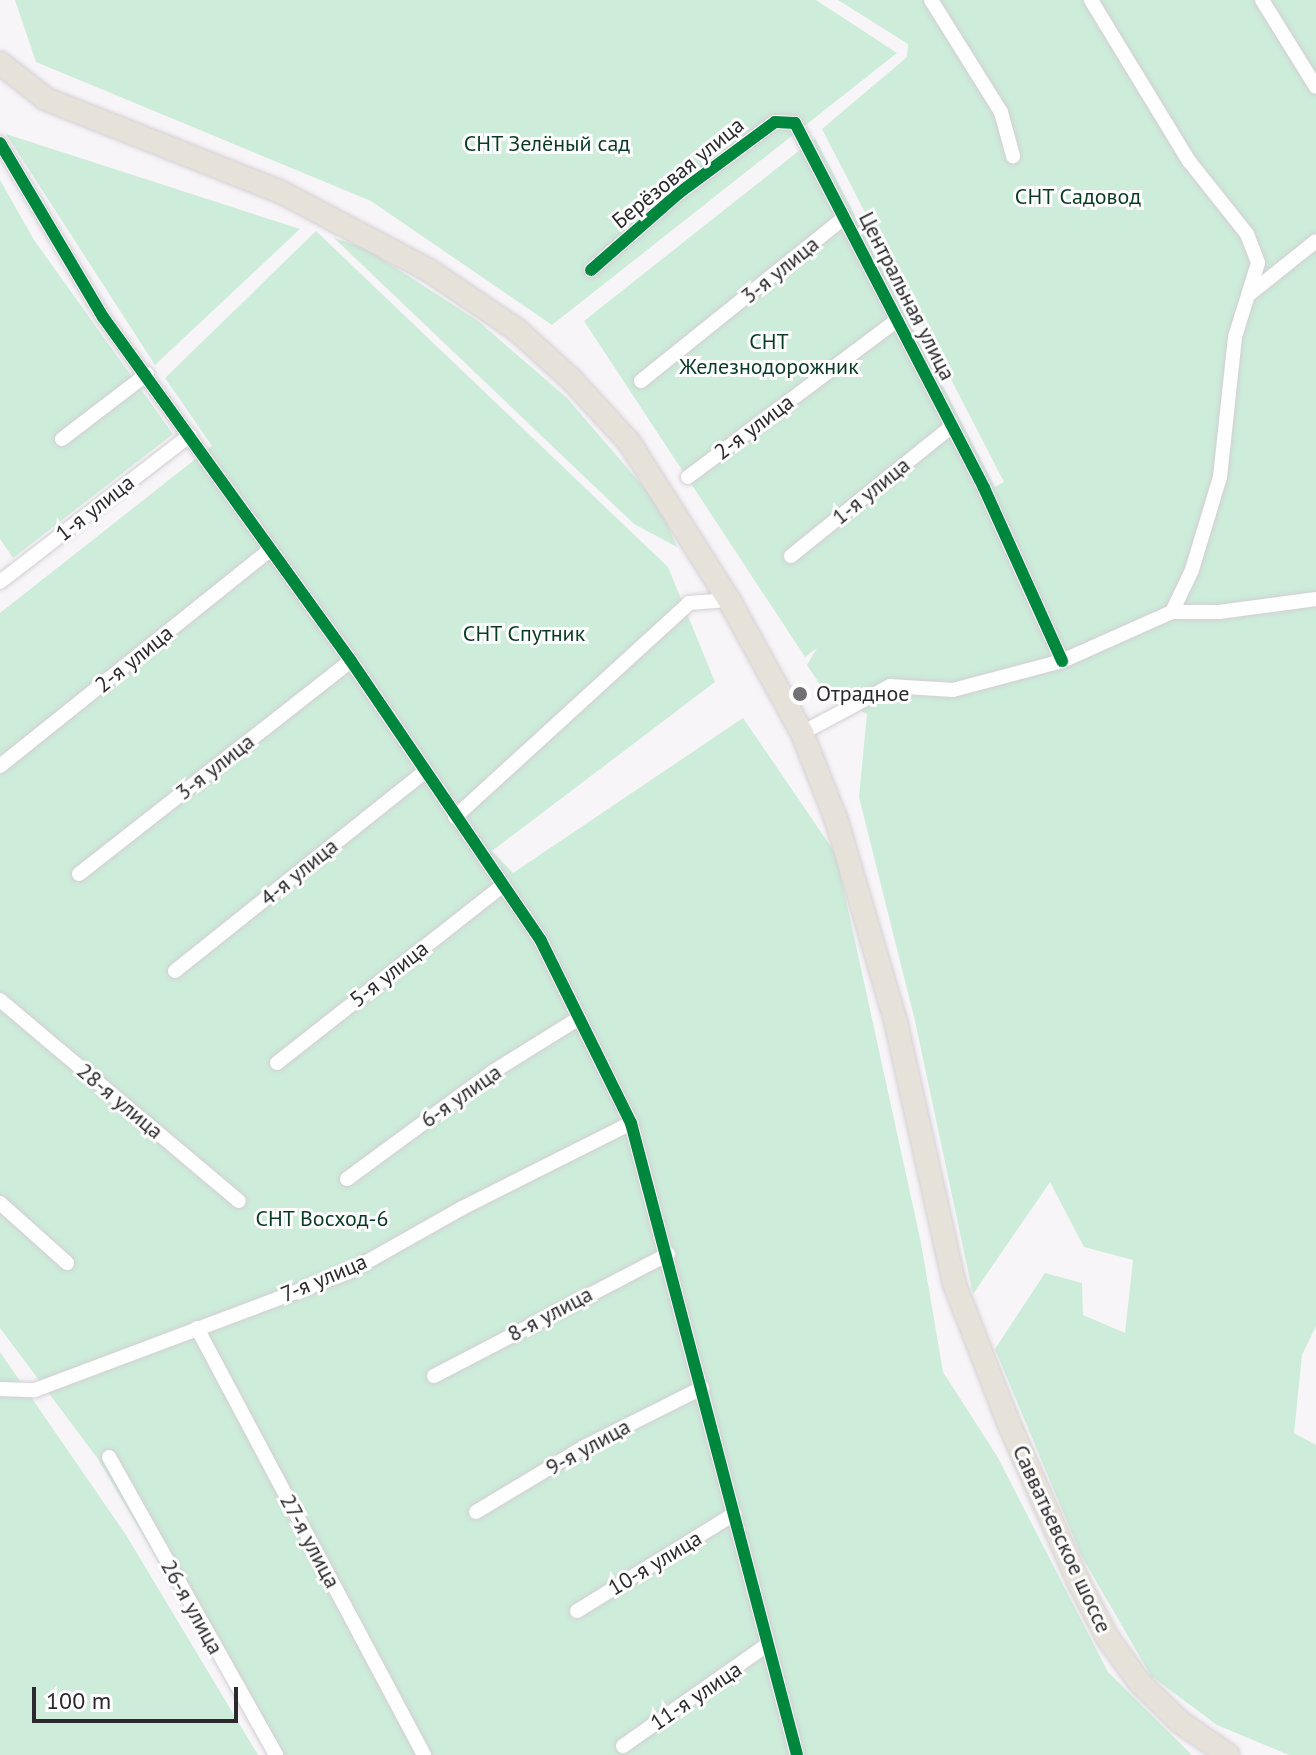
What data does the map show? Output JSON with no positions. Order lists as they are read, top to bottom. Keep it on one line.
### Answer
{"streets":{"main road":["Савватьевское шоссе"],"street":["Берёзовая улица","3-я улица","Центральная улица","2-я улица","1-я улица","4-я улица","5-я улица","6-я улица","28-я улица","7-я улица","8-я улица","9-я улица","27-я улица","10-я улица","26-я улица","11-я улица"]},"crossings":[["Берёзовая улица","Центральная улица"],["3-я улица","Центральная улица"],["Центральная улица","2-я улица"],["Центральная улица","1-я улица"],["7-я улица","27-я улица"]],"parks":["СНТ Зелёный сад","СНТ Садовод","СНТ Железнодорожник","СНТ Спутник","СНТ Восход-6"],"places":["Отрадное"],"scale_bar":"100 m"}
